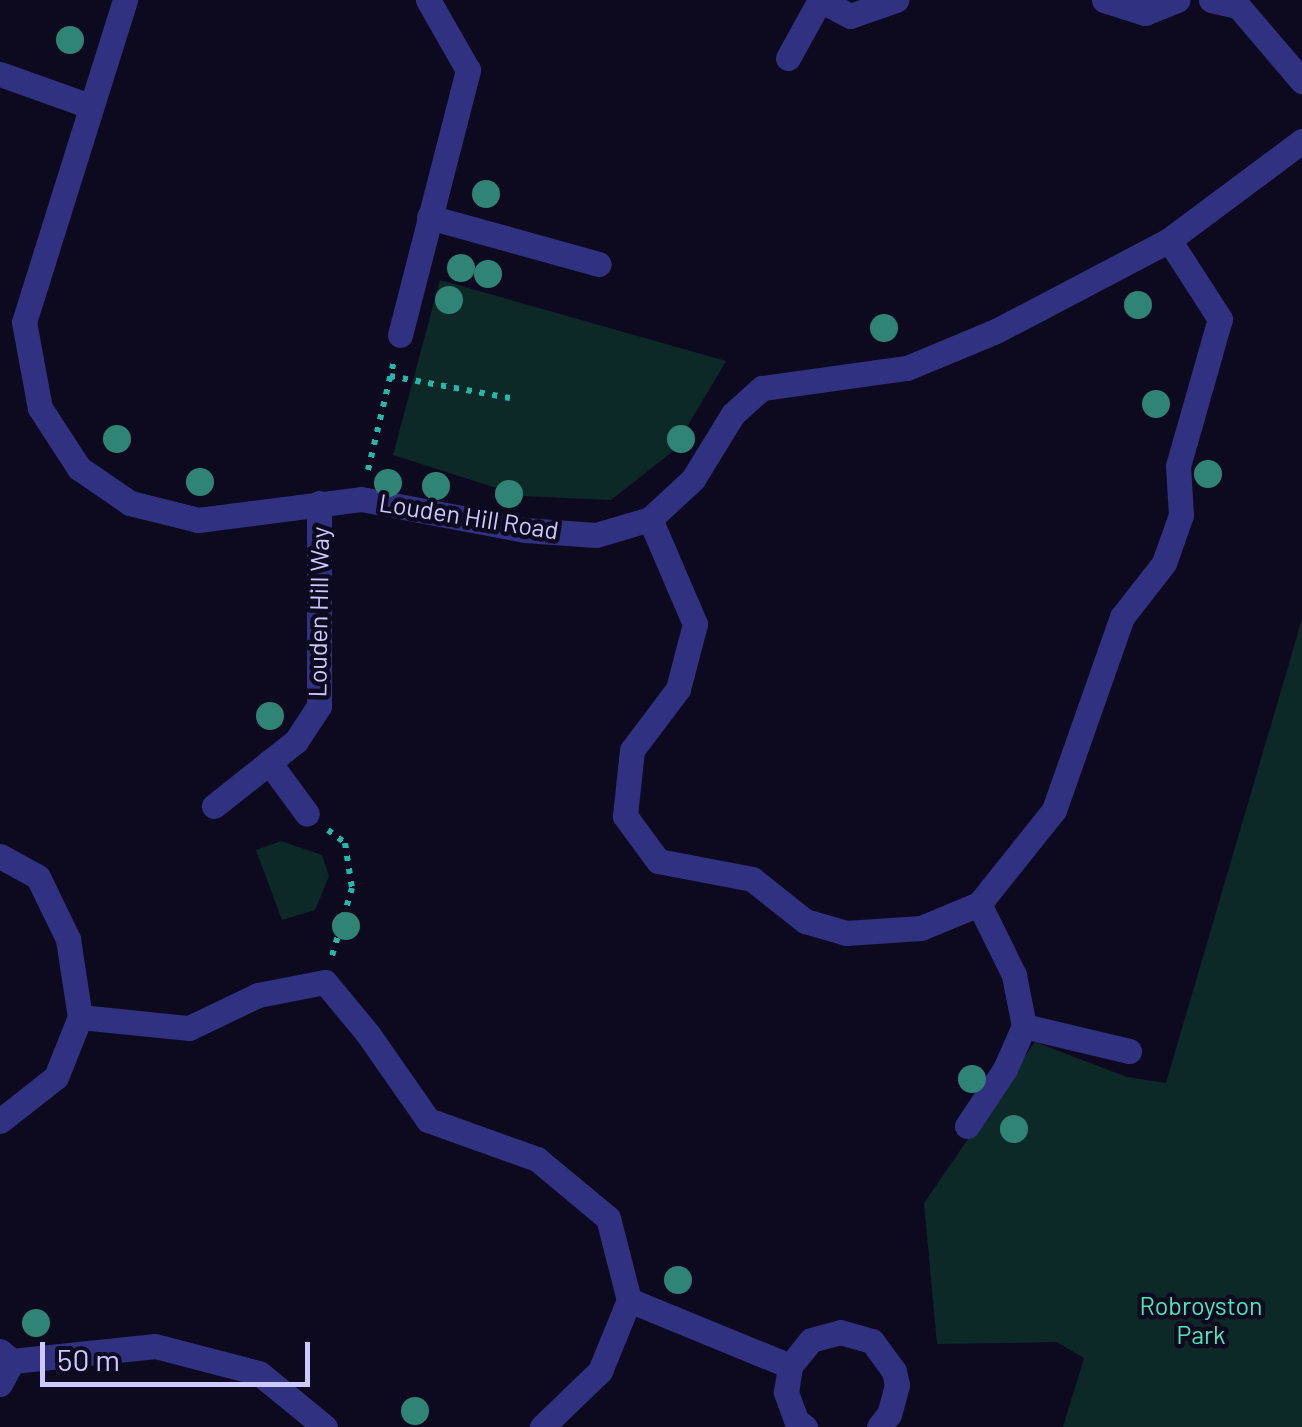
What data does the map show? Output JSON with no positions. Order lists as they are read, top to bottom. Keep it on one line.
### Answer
{"streets":{"street":["Louden Hill Road","Louden Hill Way"]},"crossings":[["Louden Hill Road","Louden Hill Way"]],"parks":["Robroyston Park"],"scale_bar":"50 m"}
